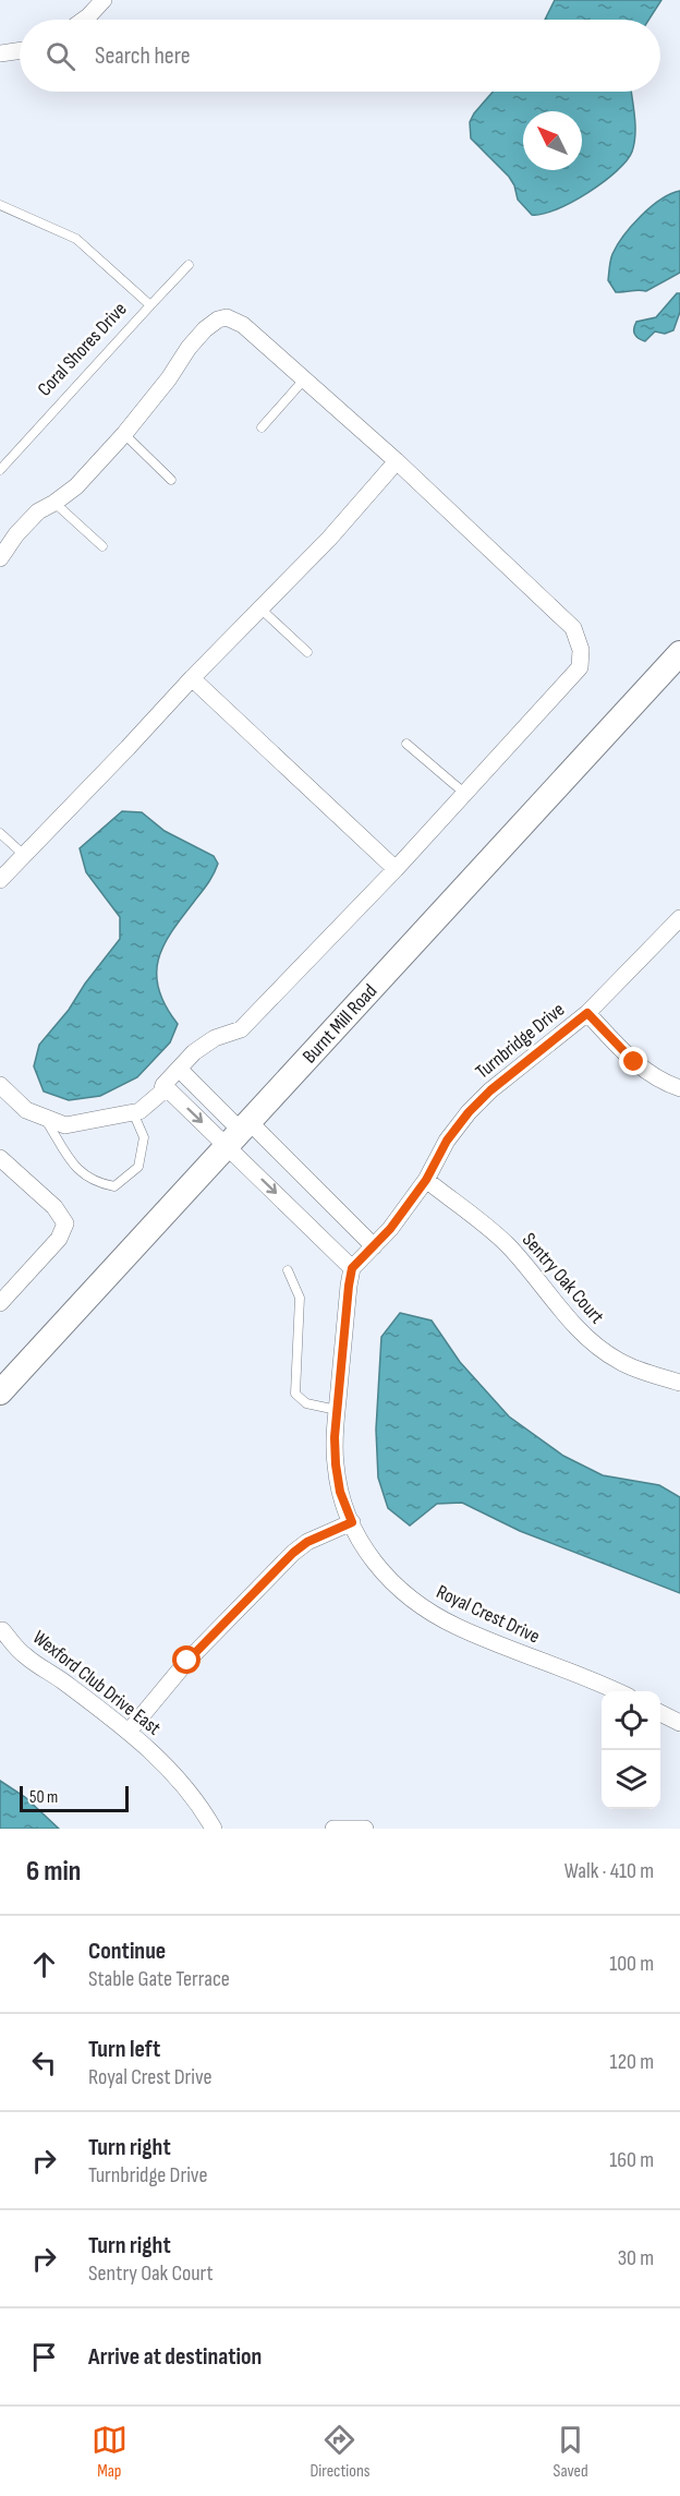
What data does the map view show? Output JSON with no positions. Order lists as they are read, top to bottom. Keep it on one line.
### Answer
{"streets":{"street":["Burnt Mill Road","Turnbridge Drive","Sentry Oak Court","Royal Crest Drive","Wexford Club Drive East"],"lane":["Coral Shores Drive"]},"crossings":[["Turnbridge Drive","Sentry Oak Court"],["Turnbridge Drive","Royal Crest Drive"]],"scale_bar":"50 m","north":"top left","page":{"search":"Search here","scale":"50 m","heading":["6 min","Walk · 410 m"],"list":[["Continue","Stable Gate Terrace","100 m"],["Turn left","Royal Crest Drive","120 m"],["Turn right","Turnbridge Drive","160 m"],["Turn right","Sentry Oak Court","30 m"],"Arrive at destination"],"nav":["Map","Directions","Saved"]}}
